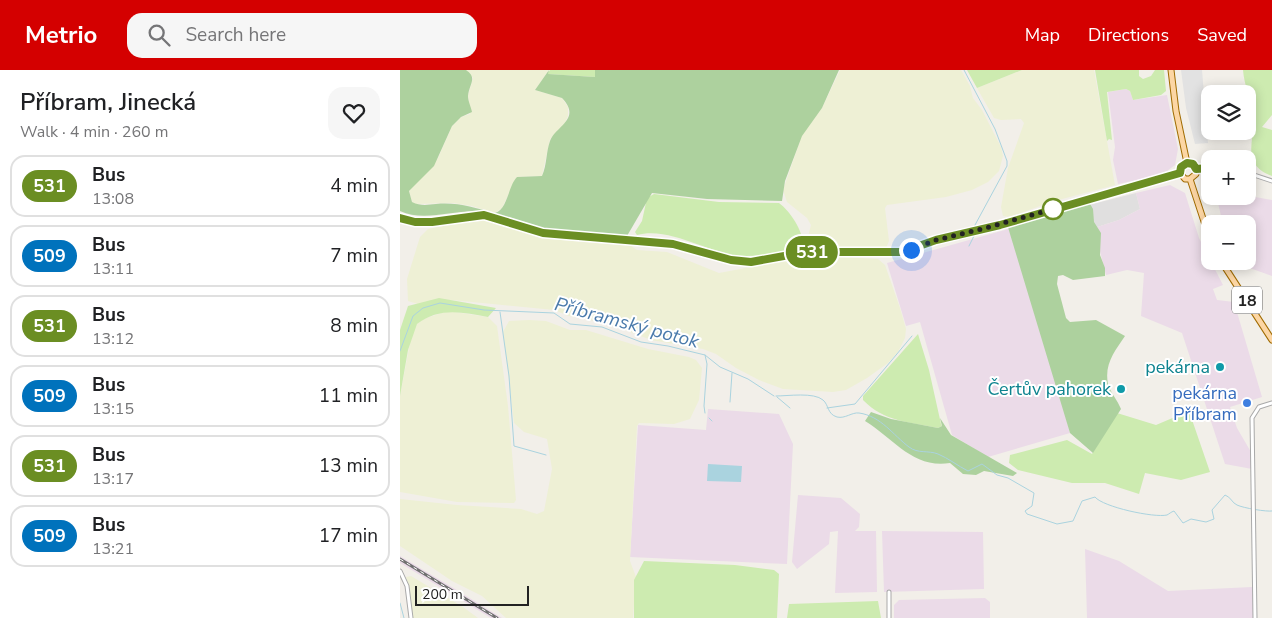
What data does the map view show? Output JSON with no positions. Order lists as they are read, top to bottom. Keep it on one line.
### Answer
{"streets":{"main road":["18"]},"water":["Příbramský potok"],"places":["pekárna","Čertův pahorek","pekárna Příbram"],"lines":["bus line 531"],"scale_bar":"200 m","page":{"header":"Metrio","search":"Search here","nav":["Map","Directions","Saved"],"heading":["Příbram, Jinecká","Walk · 4 min · 260 m"],"on_map":"531","map_buttons":["+","−"],"list":[{"mark":"531","name":"Bus","note":"13:08","value":"4 min"},{"mark":"509","name":"Bus","note":"13:11","value":"7 min"},{"mark":"531","name":"Bus","note":"13:12","value":"8 min"},{"mark":"509","name":"Bus","note":"13:15","value":"11 min"},{"mark":"531","name":"Bus","note":"13:17","value":"13 min"},{"mark":"509","name":"Bus","note":"13:21","value":"17 min"}],"scale":"200 m"}}
